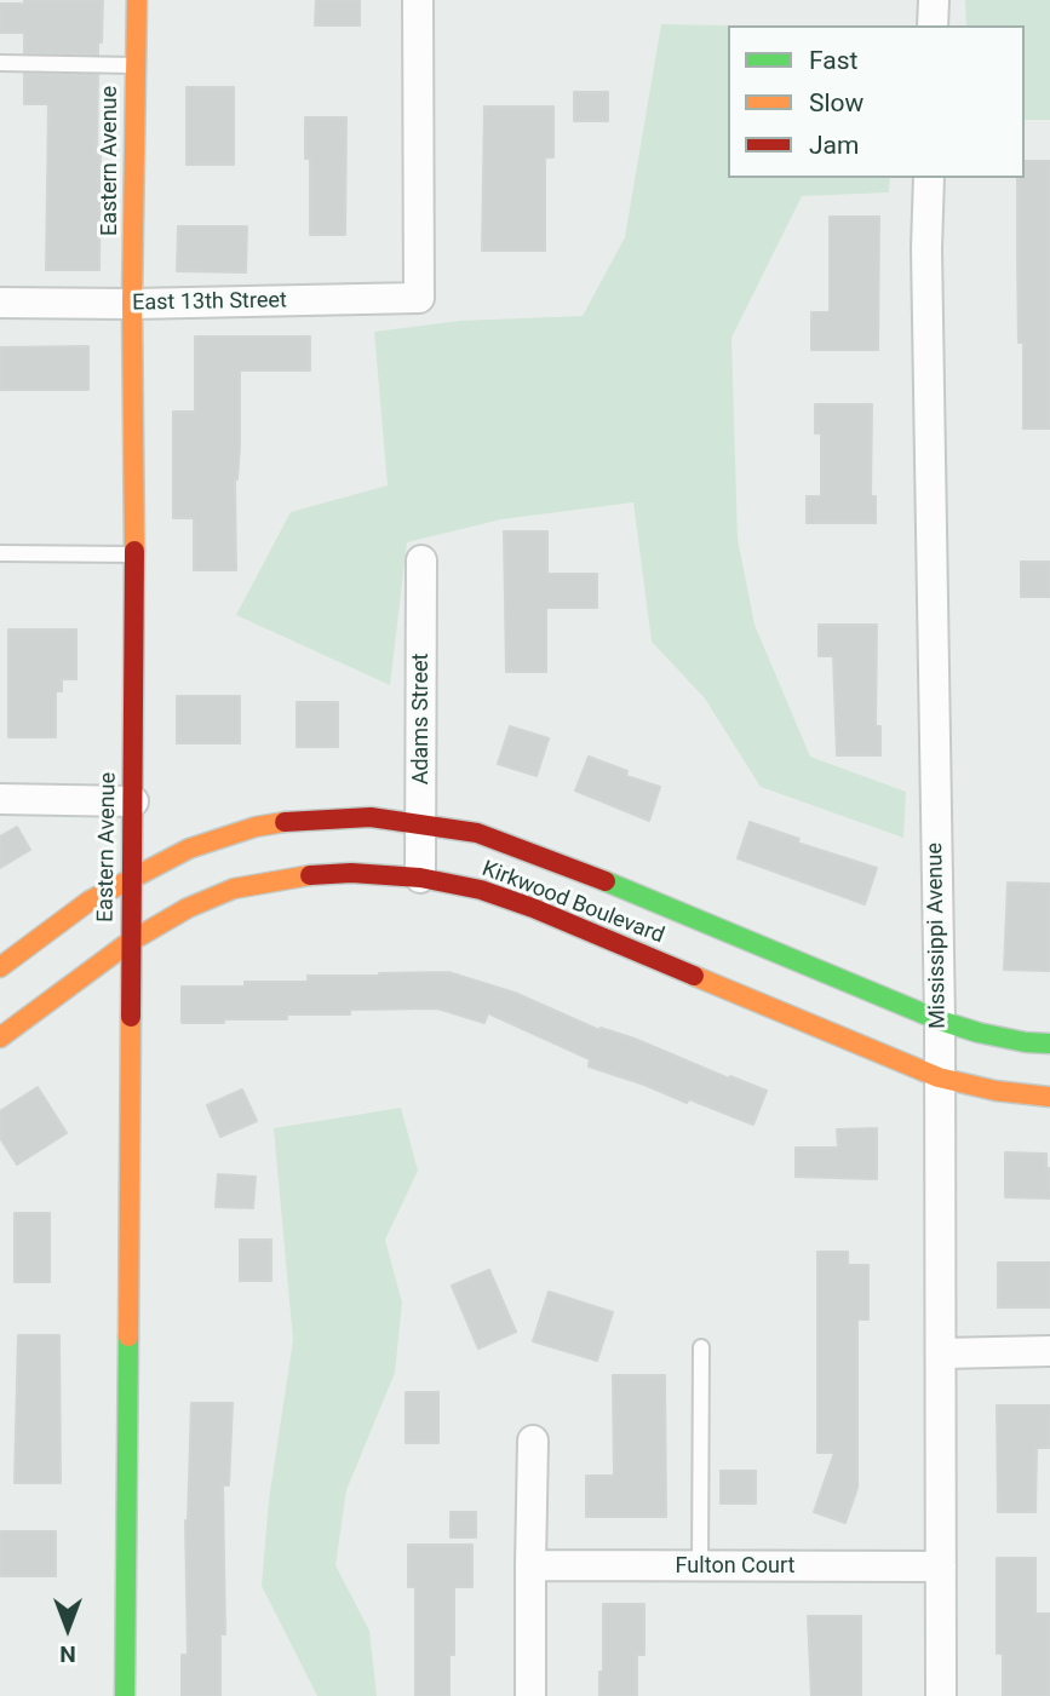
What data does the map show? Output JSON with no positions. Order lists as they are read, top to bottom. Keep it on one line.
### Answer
{"streets":{"street":["Eastern Avenue","East 13th Street","Adams Street","Kirkwood Boulevard","Mississippi Avenue","Fulton Court"]},"crossings":[["Eastern Avenue","East 13th Street"],["Eastern Avenue","Kirkwood Boulevard"],["Adams Street","Kirkwood Boulevard"],["Kirkwood Boulevard","Mississippi Avenue"],["Mississippi Avenue","Fulton Court"]],"legend":["Fast","Slow","Jam"],"north":"bottom"}
